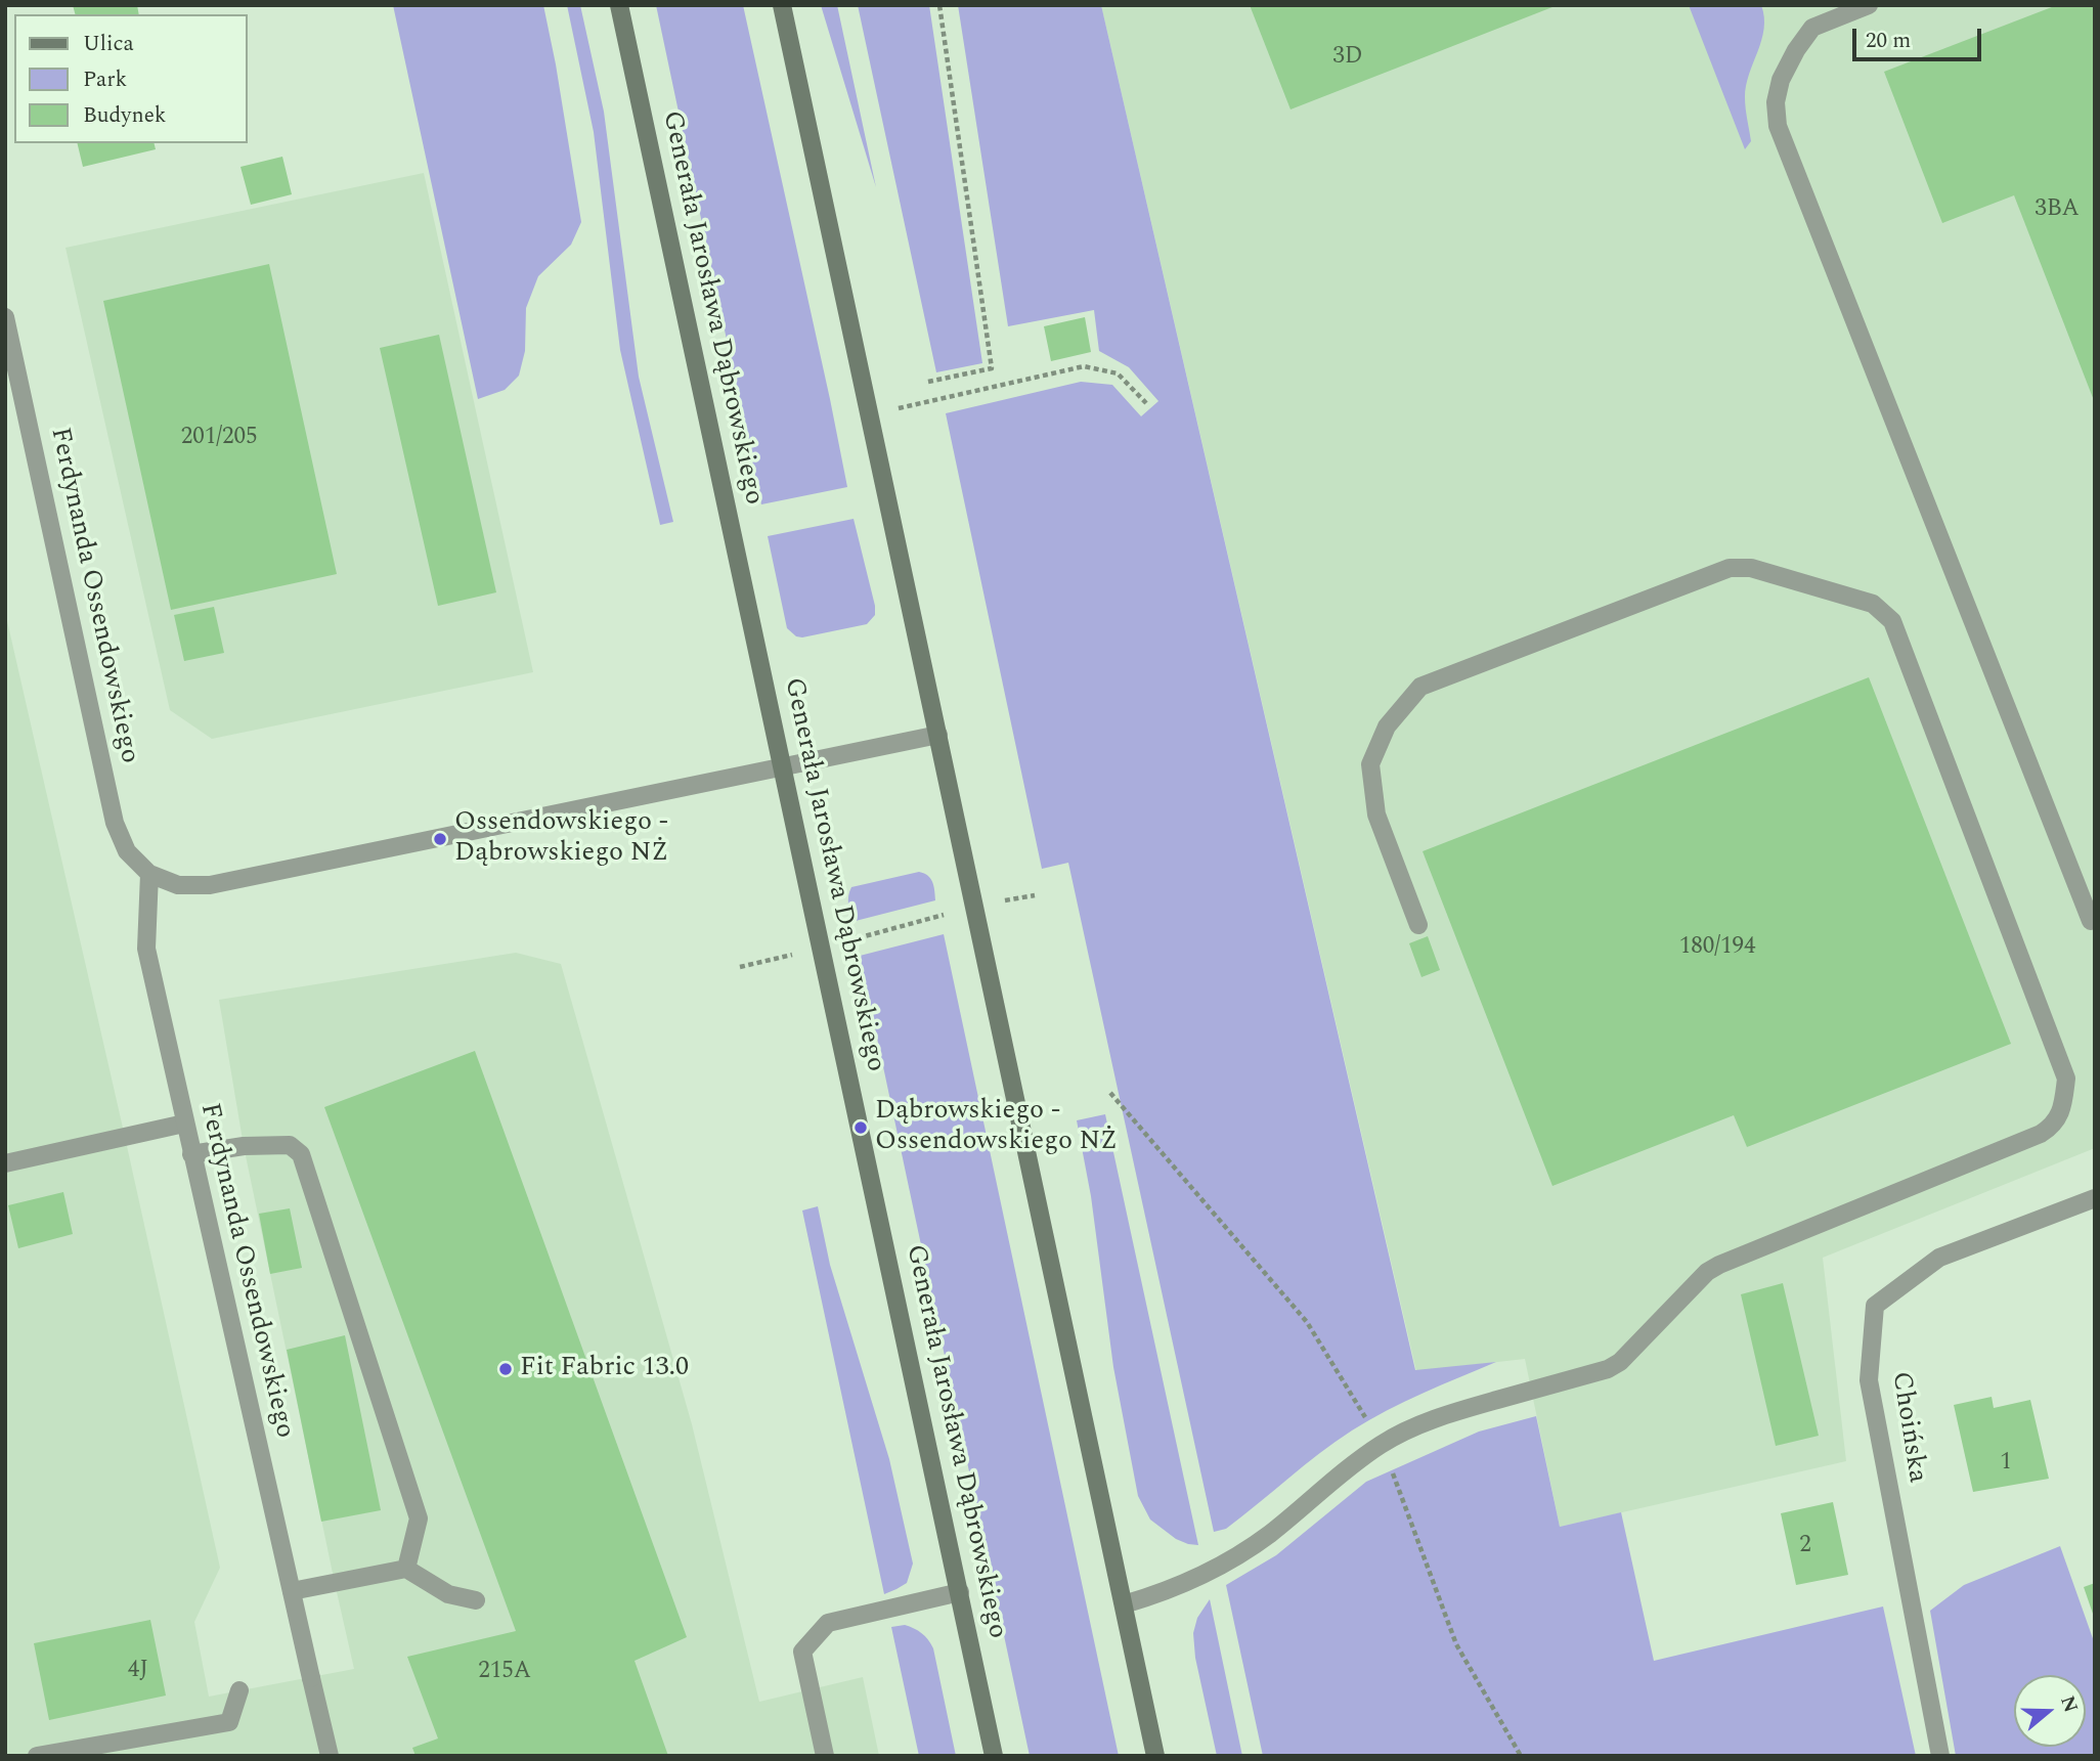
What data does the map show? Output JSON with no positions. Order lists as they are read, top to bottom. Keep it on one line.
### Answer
{"streets":{"main road":["Generała Jarosława Dąbrowskiego"],"street":["Ferdynanda Ossendowskiego","Choińska"]},"places":["Ossendowskiego - Dąbrowskiego NŻ","Dąbrowskiego - Ossendowskiego NŻ","Fit Fabric 13.0"],"house_numbers":["3D","3BA","201/205","180/194","1","2","4J","215A"],"legend":["Ulica","Park","Budynek"],"scale_bar":"20 m","north":"right"}
